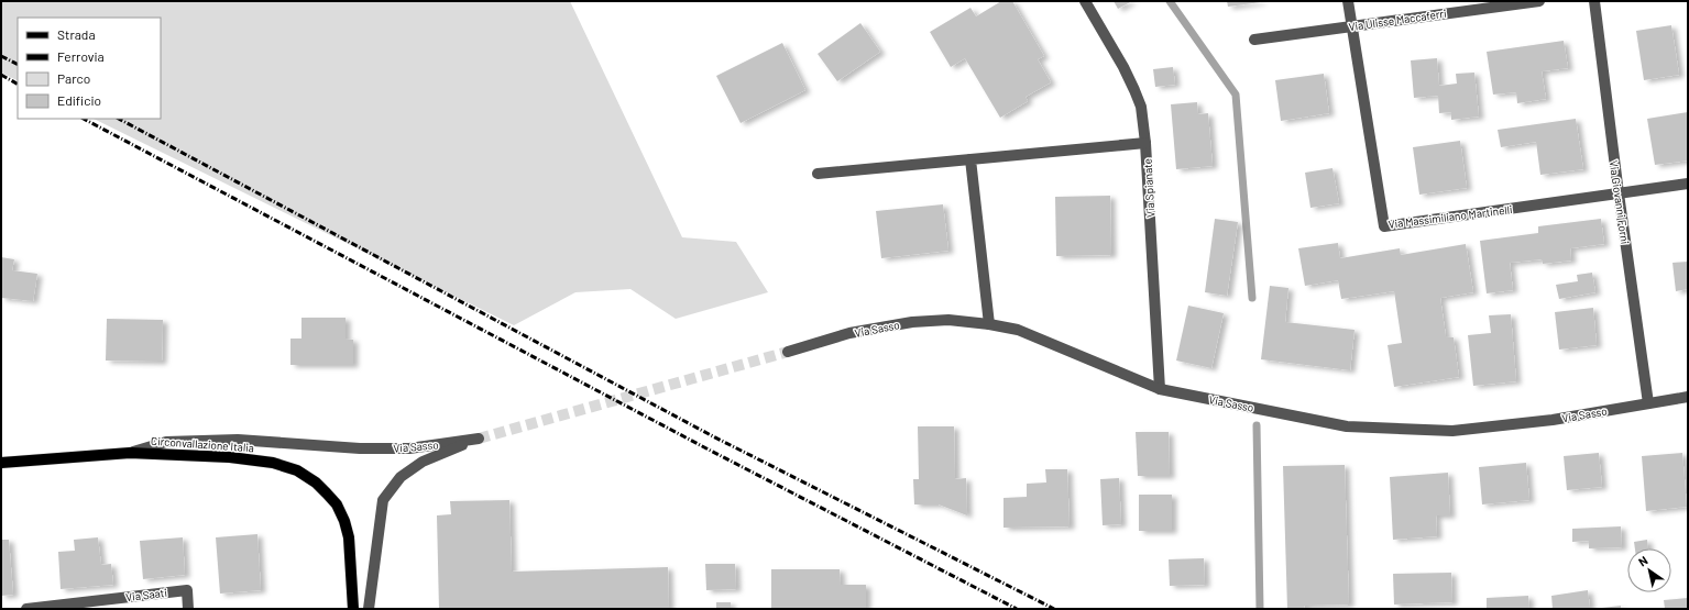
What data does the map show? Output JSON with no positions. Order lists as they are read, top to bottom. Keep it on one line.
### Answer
{"streets":{"main road":["Circonvallazione Italia"],"street":["Via Ulisse Maccaferri","Via Spianate","Via Giovanni Forni","Via Massimiliano Martinelli","Via Sasso","Via Saati"]},"crossings":[["Via Ulisse Maccaferri","Via Massimiliano Martinelli"],["Via Spianate","Via Sasso"],["Via Giovanni Forni","Via Massimiliano Martinelli"],["Via Giovanni Forni","Via Sasso"],["Via Sasso","Circonvallazione Italia"]],"legend":["Strada","Ferrovia","Parco","Edificio"],"north":"top left"}
